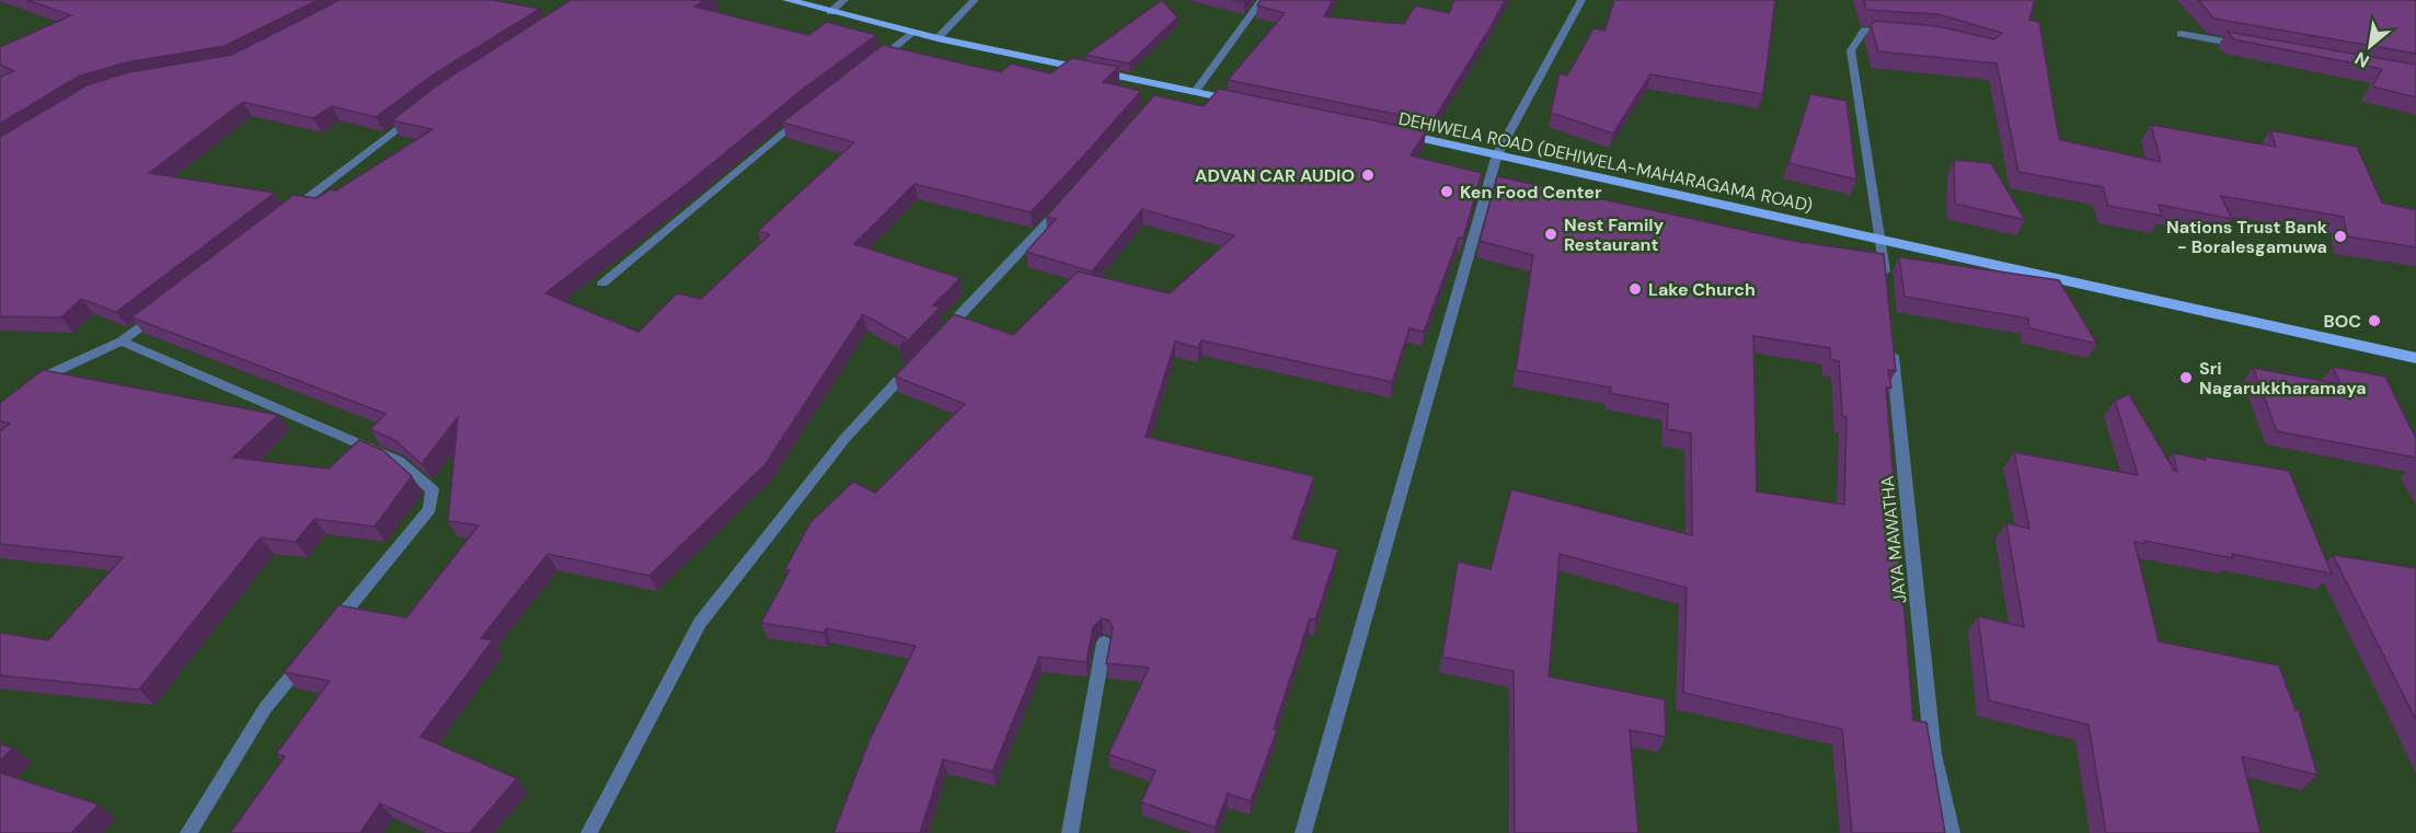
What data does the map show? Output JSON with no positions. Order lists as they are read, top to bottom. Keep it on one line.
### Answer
{"streets":{"main road":["DEHIWELA ROAD (DEHIWELA-MAHARAGAMA ROAD)"],"street":["JAYA MAWATHA"]},"places":["ADVAN CAR AUDIO","Ken Food Center","Nest Family Restaurant","Nations Trust Bank - Boralesgamuwa","Lake Church","BOC","Sri Nagarukkharamaya"],"north":"bottom left"}
